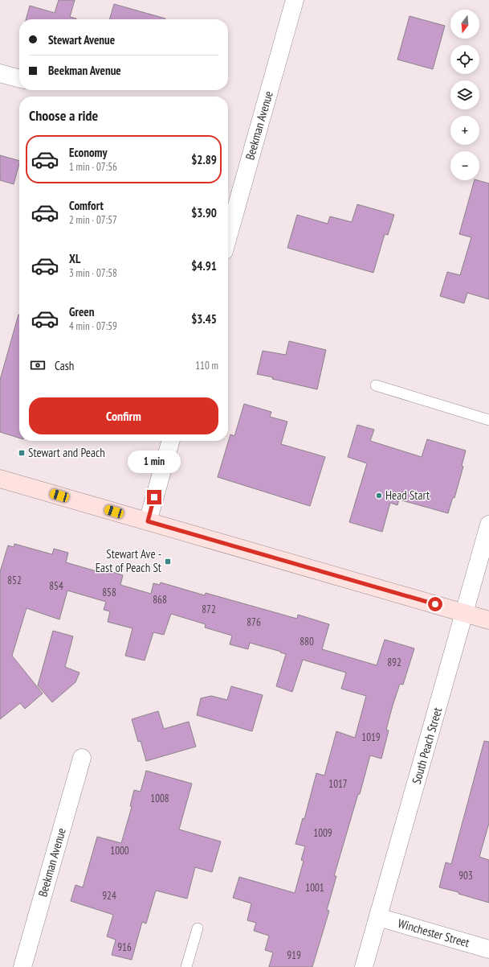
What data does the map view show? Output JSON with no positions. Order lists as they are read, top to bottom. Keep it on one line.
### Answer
{"streets":{"street":["Beekman Avenue","South Peach Street","Winchester Street"]},"crossings":[["South Peach Street","Winchester Street"]],"places":{"transit":["Stewart and Peach","Stewart Ave - East of Peach St"],"other":["Head Start"]},"house_numbers":["852","854","858","868","872","876","880","892","1019","1017","1008","1009","1000","903","1001","924","916","919"],"north":"bottom","page":{"map_buttons":["+","−"],"banner":["Stewart Avenue","Beekman Avenue"],"heading":"Choose a ride","list":[{"name":"Economy","note":"1 min · 07:56","value":"$2.89"},{"name":"Comfort","note":"2 min · 07:57","value":"$3.90"},{"name":"XL","note":"3 min · 07:58","value":"$4.91"},{"name":"Green","note":"4 min · 07:59","value":"$3.45"}],"pay":["Cash","110 m"],"buttons":"Confirm","bubble":"1 min"}}
